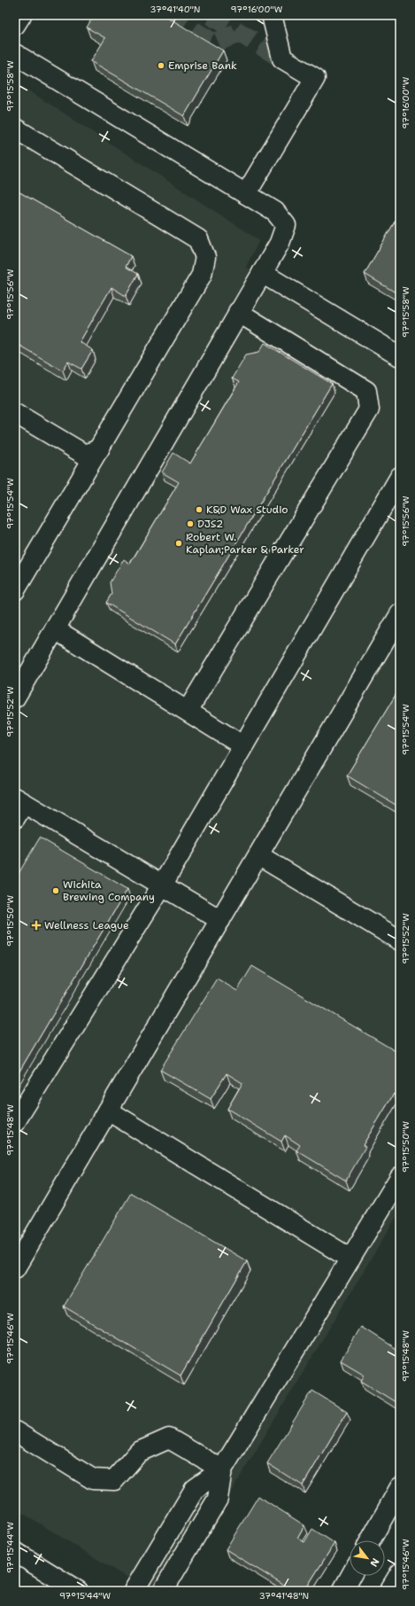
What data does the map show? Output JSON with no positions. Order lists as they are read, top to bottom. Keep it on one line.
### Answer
{"places":{"other":["Emprise Bank","K&D Wax Studio","DJS2","Robert W. Kaplan;Parker & Parker","Wichita Brewing Company"],"health":["Wellness League"]},"north":"bottom right","coordinates":["37°41'40\"N","97°16'00\"W","97°15'58\"W","97°15'56\"W","97°15'54\"W","97°15'52\"W","97°15'50\"W","97°15'48\"W","97°15'46\"W","97°15'44\"W","37°41'48\"N"]}
